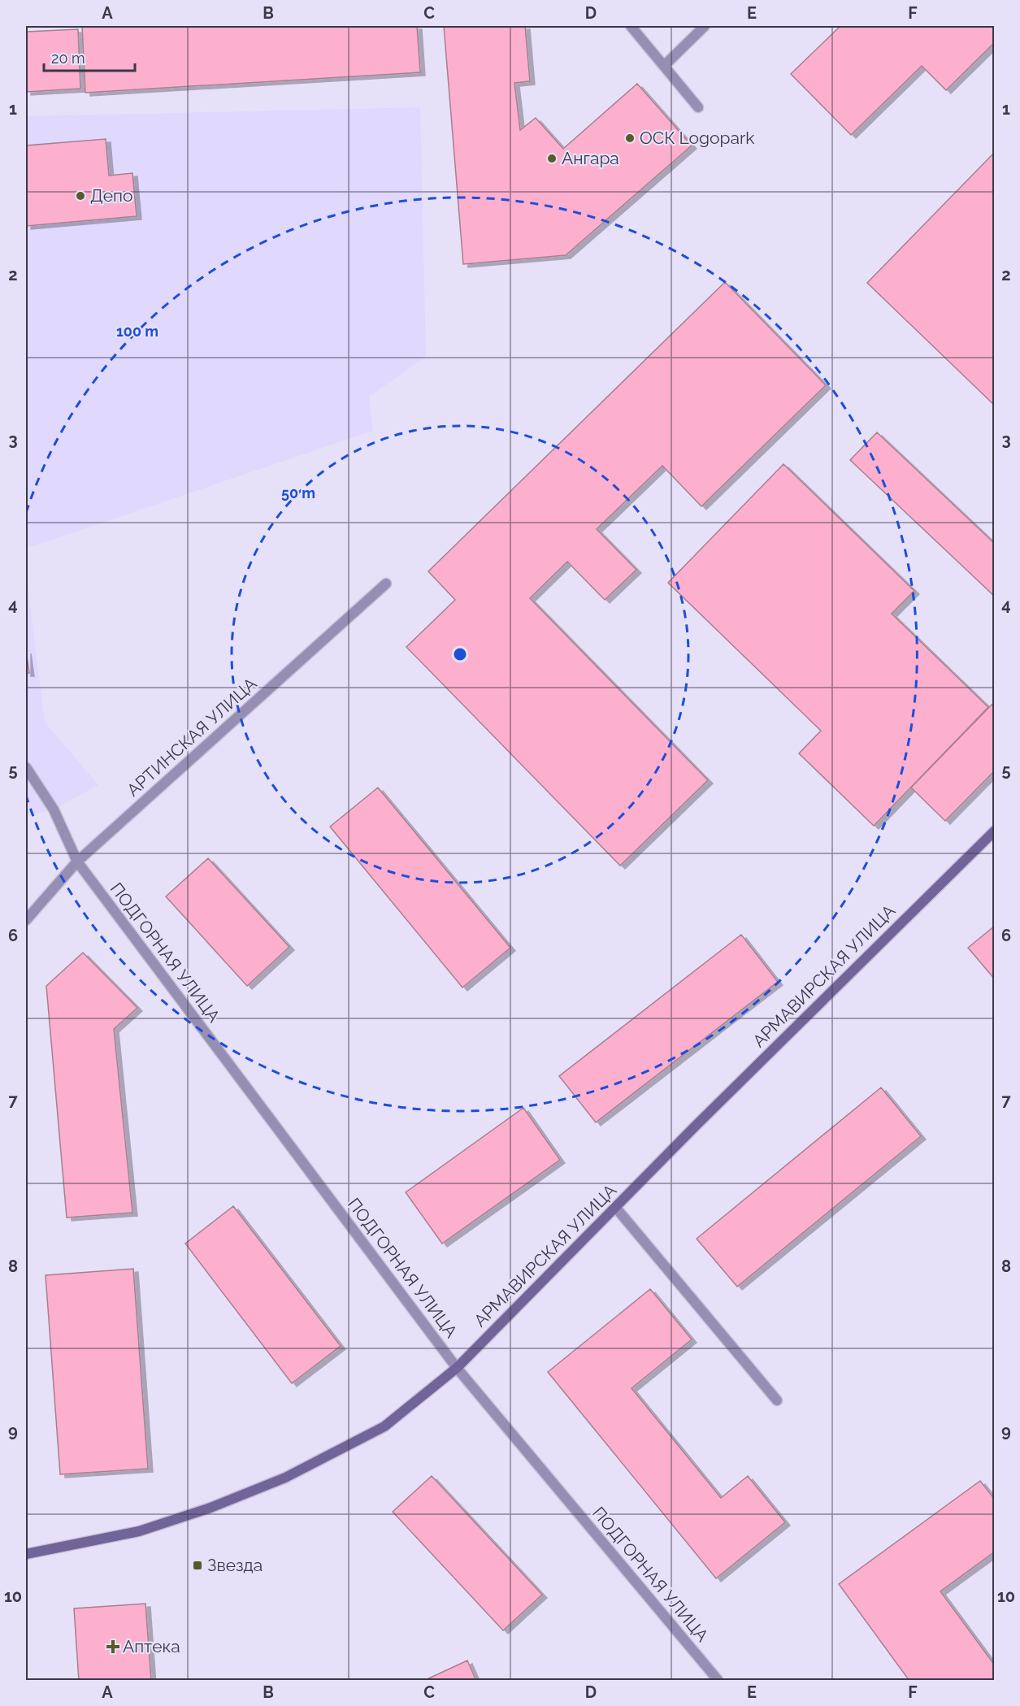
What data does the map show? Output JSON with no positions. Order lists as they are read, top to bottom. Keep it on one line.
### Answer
{"streets":{"main road":["АРМАВИРСКАЯ УЛИЦА"],"street":["АРТИНСКАЯ УЛИЦА","ПОДГОРНАЯ УЛИЦА"]},"crossings":[["АРТИНСКАЯ УЛИЦА","ПОДГОРНАЯ УЛИЦА"],["ПОДГОРНАЯ УЛИЦА","АРМАВИРСКАЯ УЛИЦА"]],"places":{"other":["ОСК Logopark","Ангара","Депо"],"transit":["Звезда"],"health":["Аптека"]},"scale_bar":"20 m","grid":{"columns":["A","B","C","D","E","F"],"rows":["1","2","3","4","5","6","7","8","9","10"]},"rings":["100 m","50 m"]}
